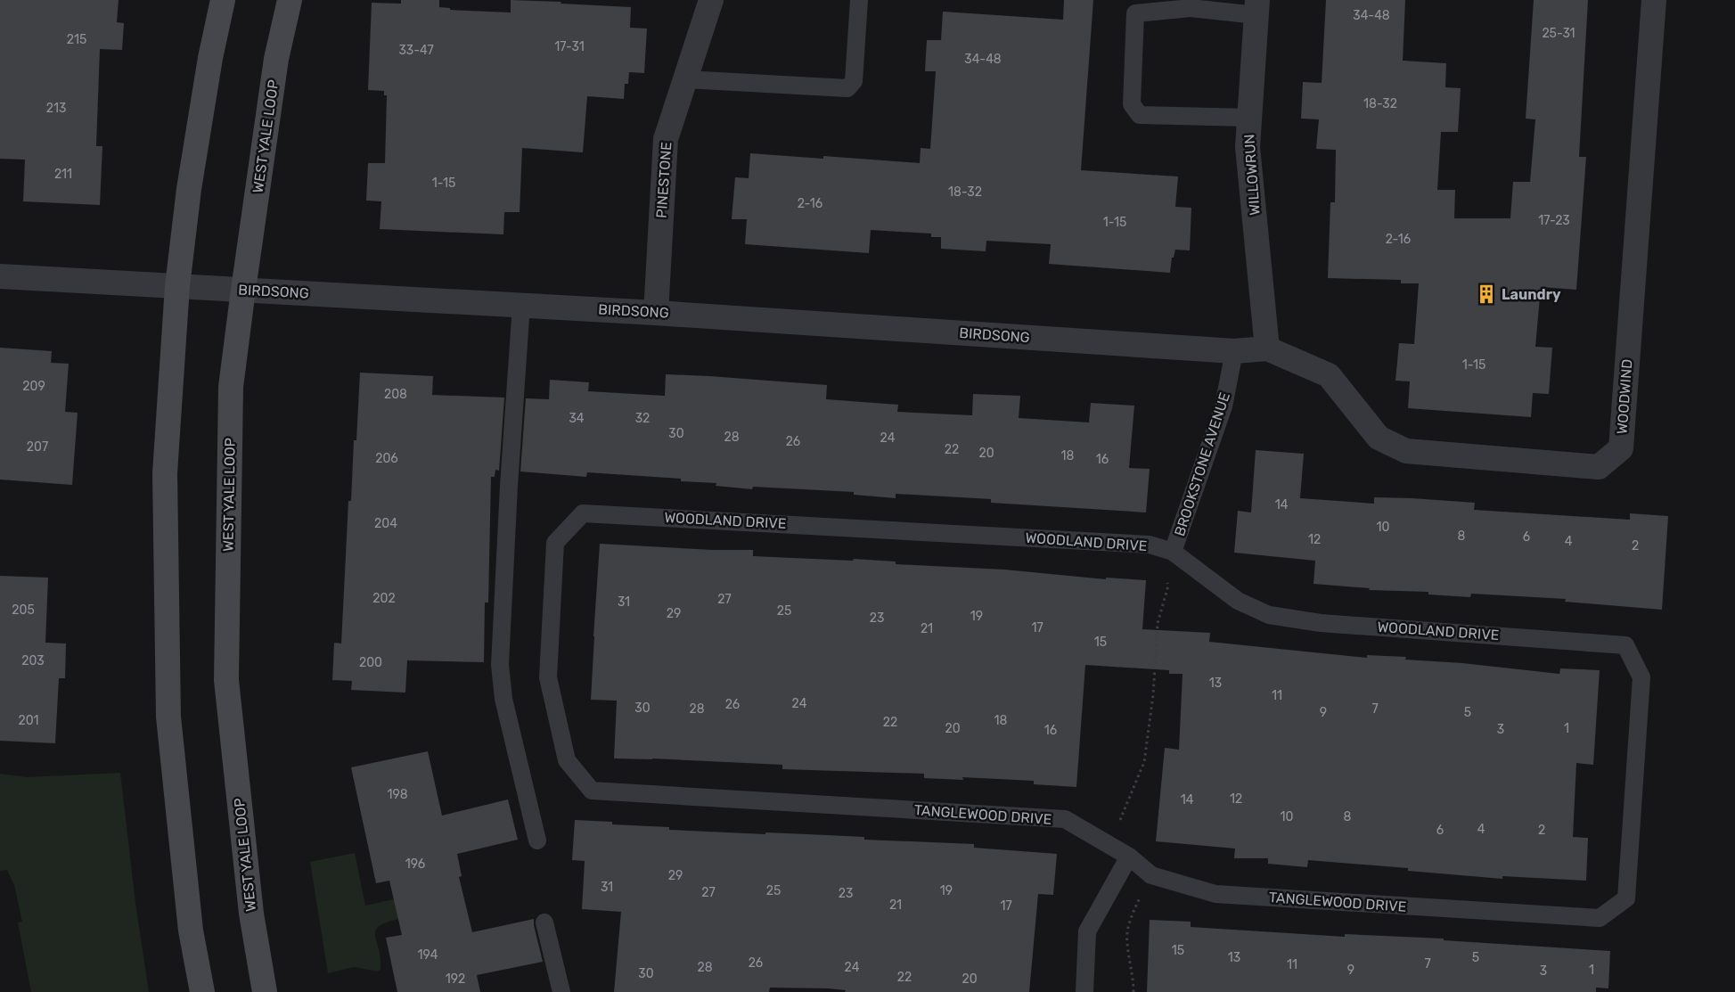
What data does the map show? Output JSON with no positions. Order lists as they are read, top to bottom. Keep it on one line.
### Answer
{"streets":{"main road":["WEST YALE LOOP"],"street":["WILLOWRUN","PINESTONE","BIRDSONG","WOODWIND"],"lane":["BROOKSTONE AVENUE","WOODLAND DRIVE","TANGLEWOOD DRIVE"]},"crossings":[["WEST YALE LOOP","BIRDSONG"],["WILLOWRUN","BIRDSONG"],["WILLOWRUN","WOODWIND"],["PINESTONE","BIRDSONG"],["BIRDSONG","WOODWIND"],["BIRDSONG","BROOKSTONE AVENUE"],["BROOKSTONE AVENUE","WOODLAND DRIVE"],["WOODLAND DRIVE","TANGLEWOOD DRIVE"]],"places":{"building":["Laundry"]},"house_numbers":["34-48","25-31","215","17-31","33-47","34-48","18-32","213","211","1-15","18-32","2-16","17-23","1-15","2-16","1-15","209","208","34","32","30","28","24","26","207","22","20","18","206","16","14","204","10","8","6","12","4","2","202","27","31","205","25","29","19","23","17","21","15","203","200","13","11","24","26","30","28","7","9","5","201","18","22","20","1","3","16","198","12","14","10","8","4","6","2","196","29","31","25","19","27","23","21","17","15","194","13","5","26","7","11","28","24","9","1","3","30","22","192","20"]}
